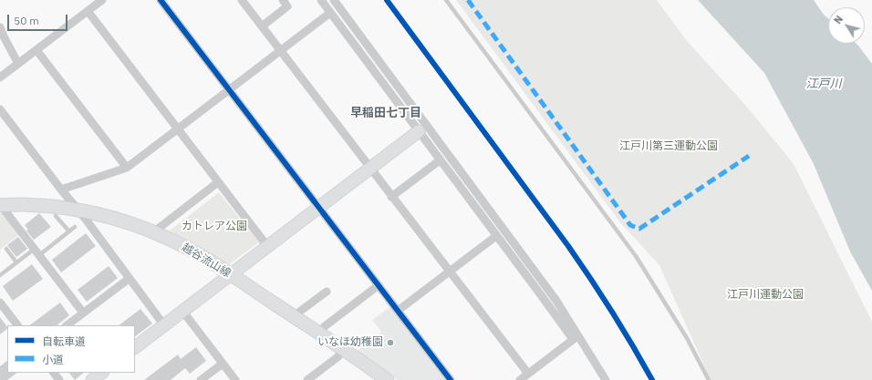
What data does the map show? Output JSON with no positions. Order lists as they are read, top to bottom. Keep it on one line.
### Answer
{"streets":{"main road":["越谷流山線"]},"districts":["早稲田七丁目"],"water":["江戸川"],"parks":["江戸川第三運動公園","カトレア公園","江戸川運動公園"],"places":["いなほ幼稚園"],"legend":["自転車道","小道"],"scale_bar":"50 m","north":"top left"}
